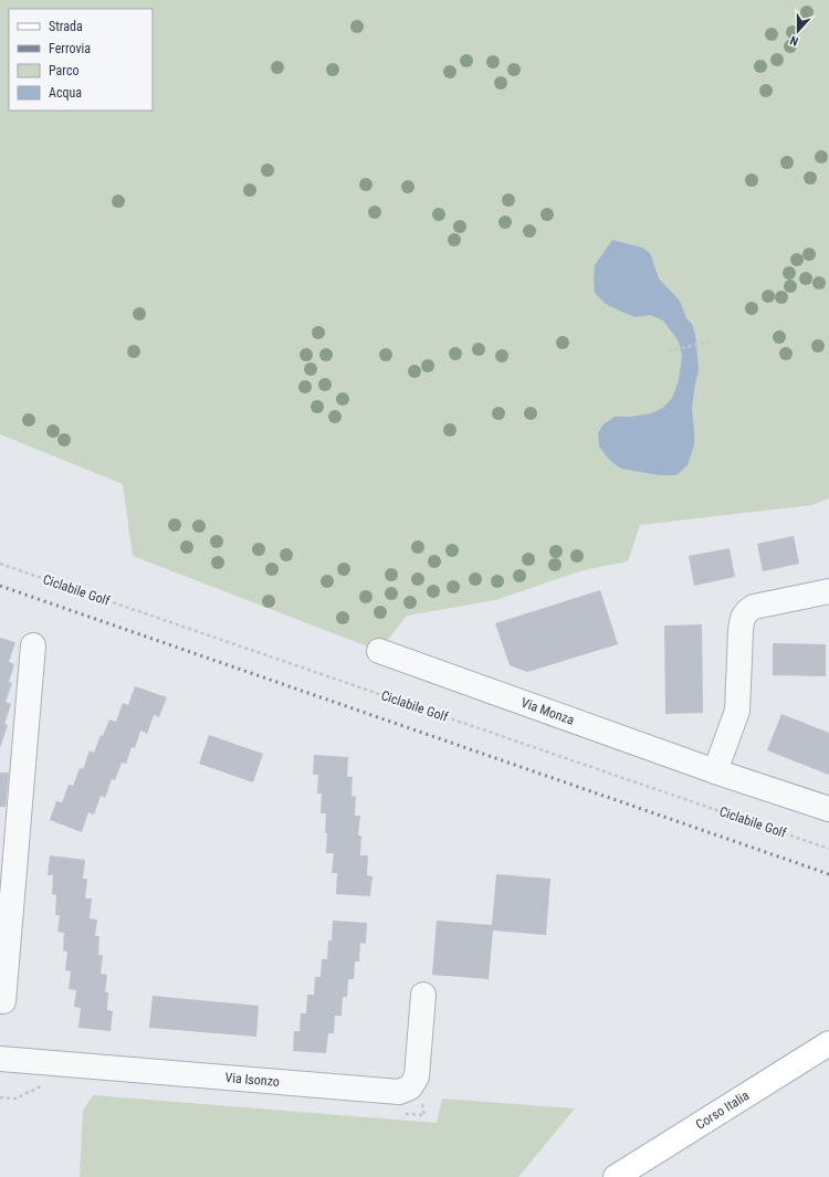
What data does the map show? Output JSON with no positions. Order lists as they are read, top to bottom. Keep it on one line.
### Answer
{"streets":{"main road":["Corso Italia"],"street":["Via Monza","Via Isonzo"],"path":["Ciclabile Golf"]},"legend":["Strada","Ferrovia","Parco","Acqua"],"north":"bottom"}
